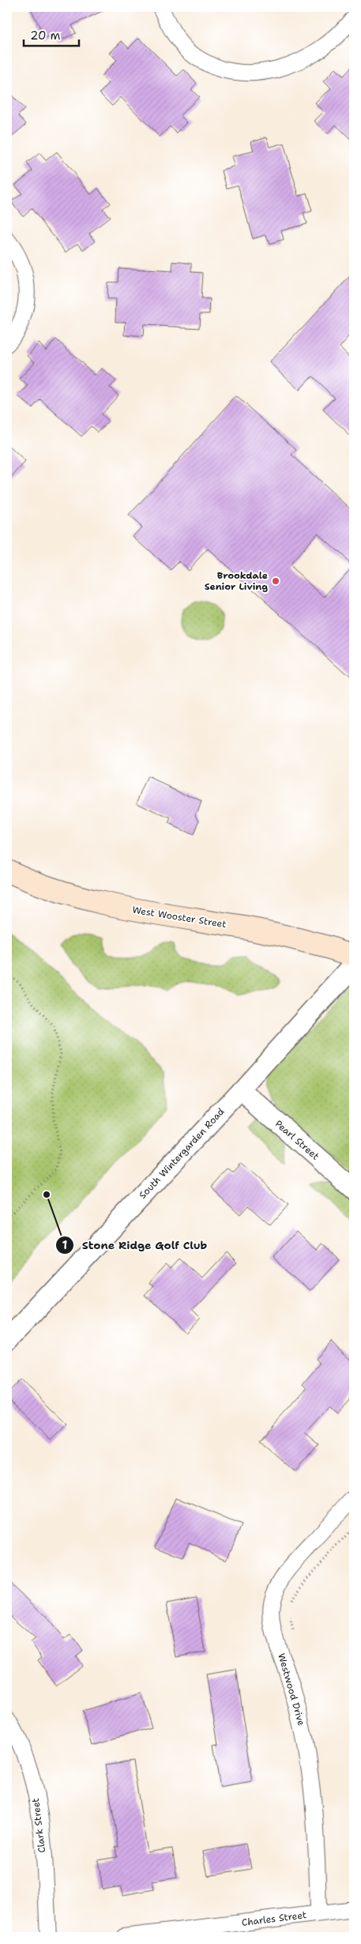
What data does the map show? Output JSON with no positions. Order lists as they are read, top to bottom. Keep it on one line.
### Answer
{"streets":{"main road":["West Wooster Street"],"street":["Pearl Street","South Wintergarden Road","Westwood Drive","Clark Street","Charles Street"]},"crossings":[["Pearl Street","South Wintergarden Road"],["Westwood Drive","Charles Street"]],"places":["Brookdale Senior Living","Stone Ridge Golf Club"],"scale_bar":"20 m"}
